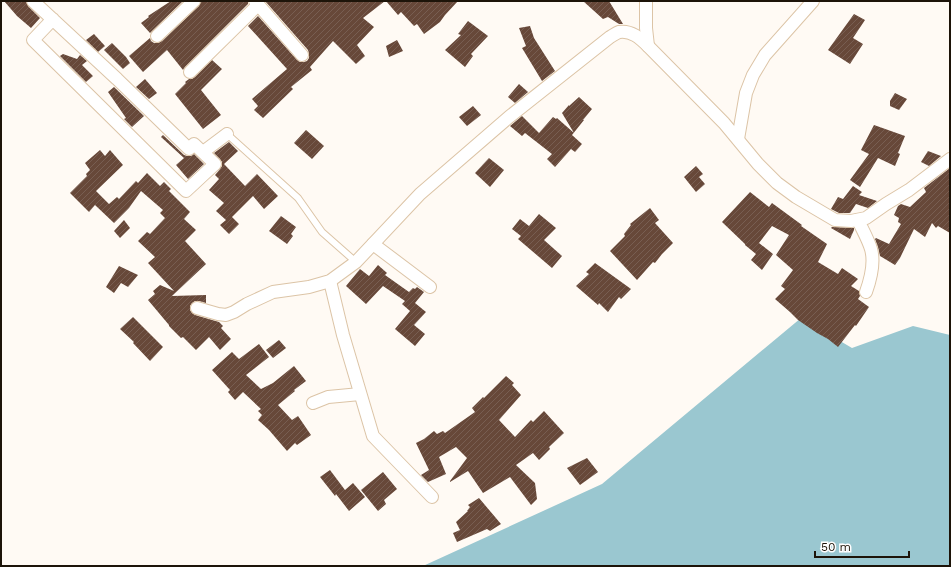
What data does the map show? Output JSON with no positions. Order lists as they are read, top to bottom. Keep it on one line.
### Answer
{"scale_bar":"50 m"}
